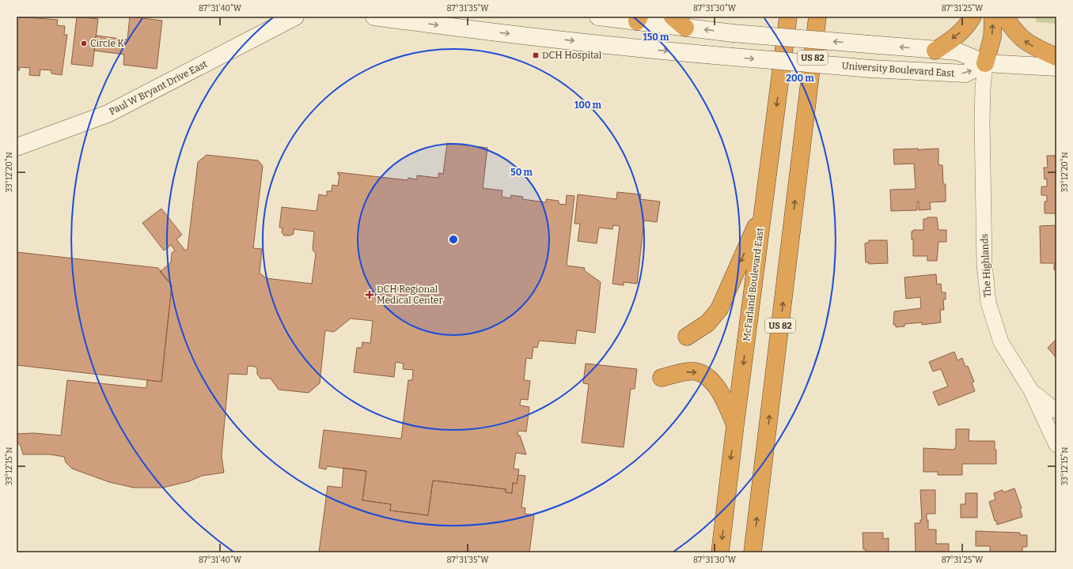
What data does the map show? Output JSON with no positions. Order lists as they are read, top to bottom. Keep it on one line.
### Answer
{"streets":{"highway":["US 82","McFarland Boulevard East"],"main road":["University Boulevard East","Paul W Bryant Drive East"],"street":["The Highlands"]},"crossings":[["University Boulevard East","The Highlands"]],"places":{"other":["Circle K"],"transit":["DCH Hospital"],"health":["DCH Regional Medical Center"]},"coordinates":["87°31'40\"W","87°31'35\"W","87°31'30\"W","87°31'25\"W","33°12'20\"N","33°12'15\"N"],"rings":["150 m","200 m","100 m","50 m"]}
